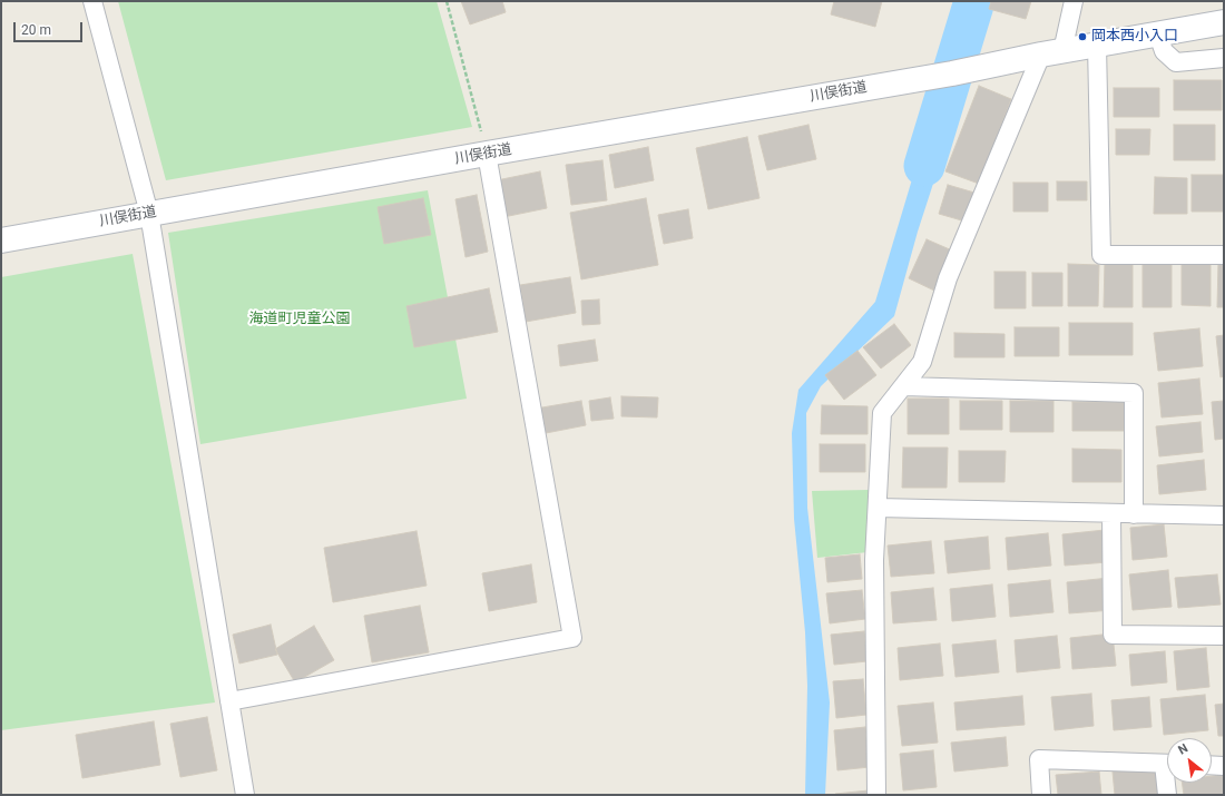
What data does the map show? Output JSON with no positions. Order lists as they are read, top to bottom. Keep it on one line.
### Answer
{"streets":{"main road":["川俣街道"]},"parks":["海道町児童公園"],"places":["岡本西小入口"],"scale_bar":"20 m","north":"top left"}
